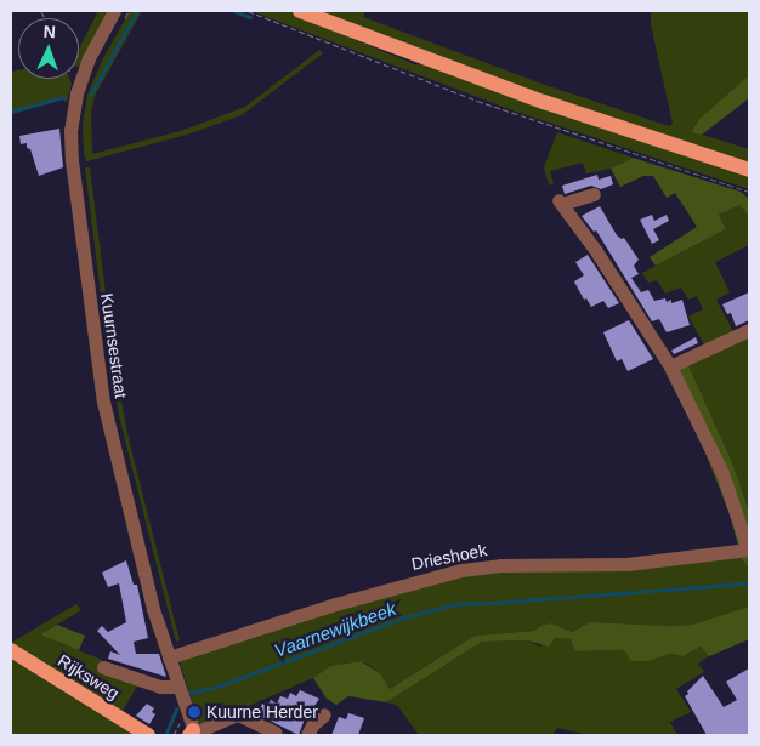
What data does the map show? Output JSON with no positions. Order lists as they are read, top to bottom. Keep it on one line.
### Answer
{"streets":{"main road":["Rijksweg"],"street":["Kuurnsestraat","Drieshoek"]},"crossings":[["Kuurnsestraat","Drieshoek"]],"water":["Vaarnewijkbeek"],"places":["Kuurne Herder"],"north":"top"}
